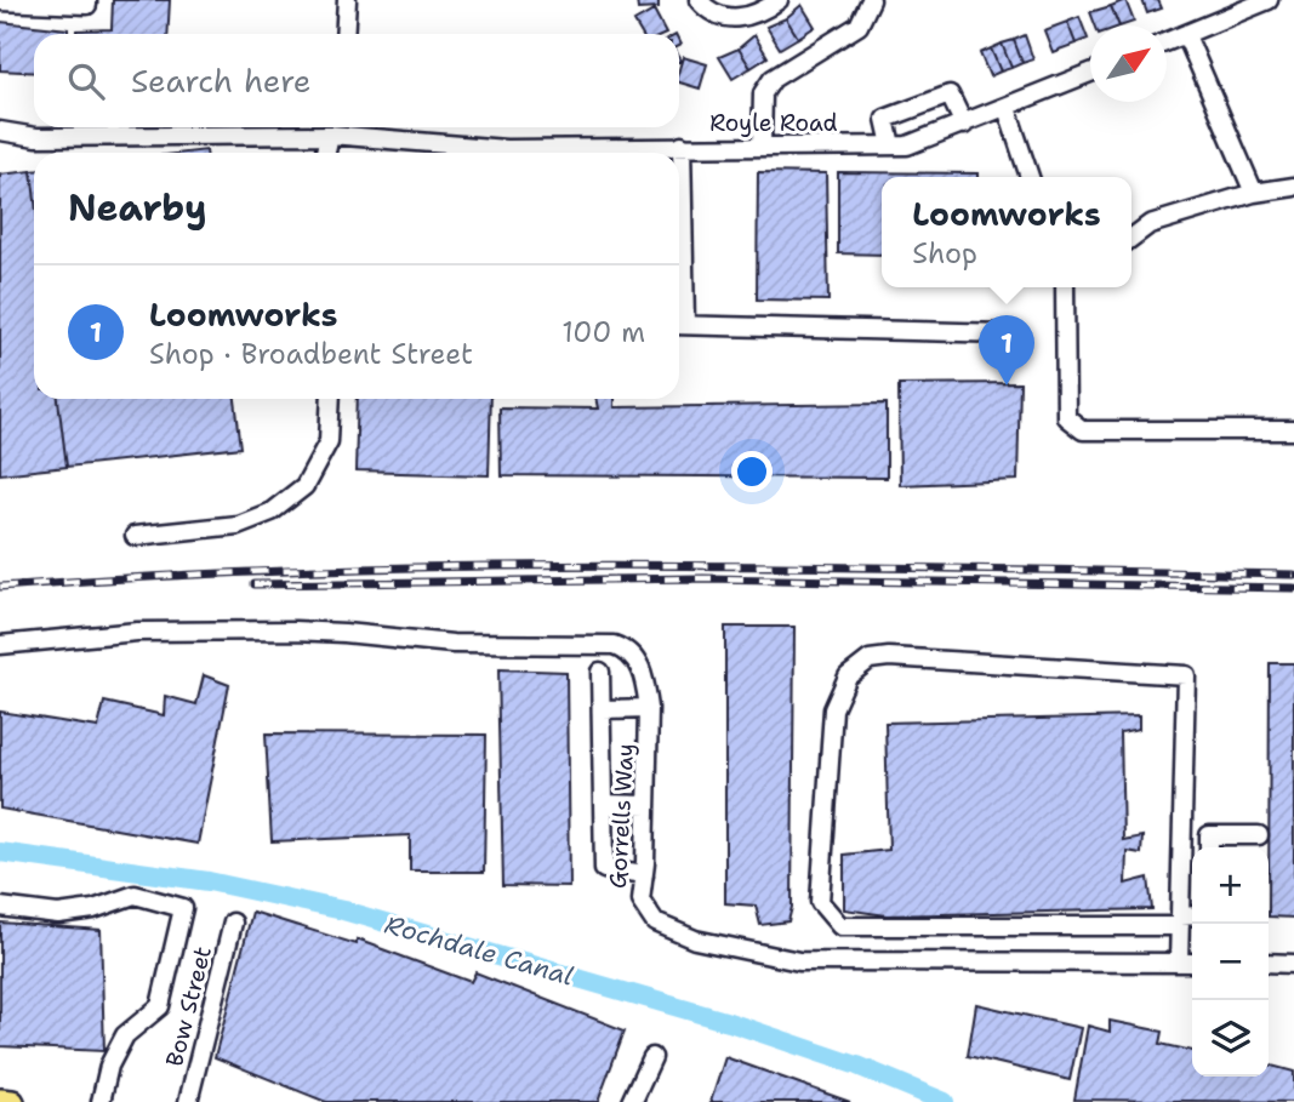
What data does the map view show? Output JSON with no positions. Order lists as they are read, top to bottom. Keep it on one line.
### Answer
{"streets":{"street":["Royle Road","Gorrells Way","Bow Street"]},"water":["Rochdale Canal"],"north":"top right","page":{"search":"Search here","heading":"Nearby","popup":["Loomworks","Shop"],"list":[{"mark":"1","name":"Loomworks","note":"Shop · Broadbent Street","value":"100 m"}],"pins":"1","map_buttons":["+","−"]}}
